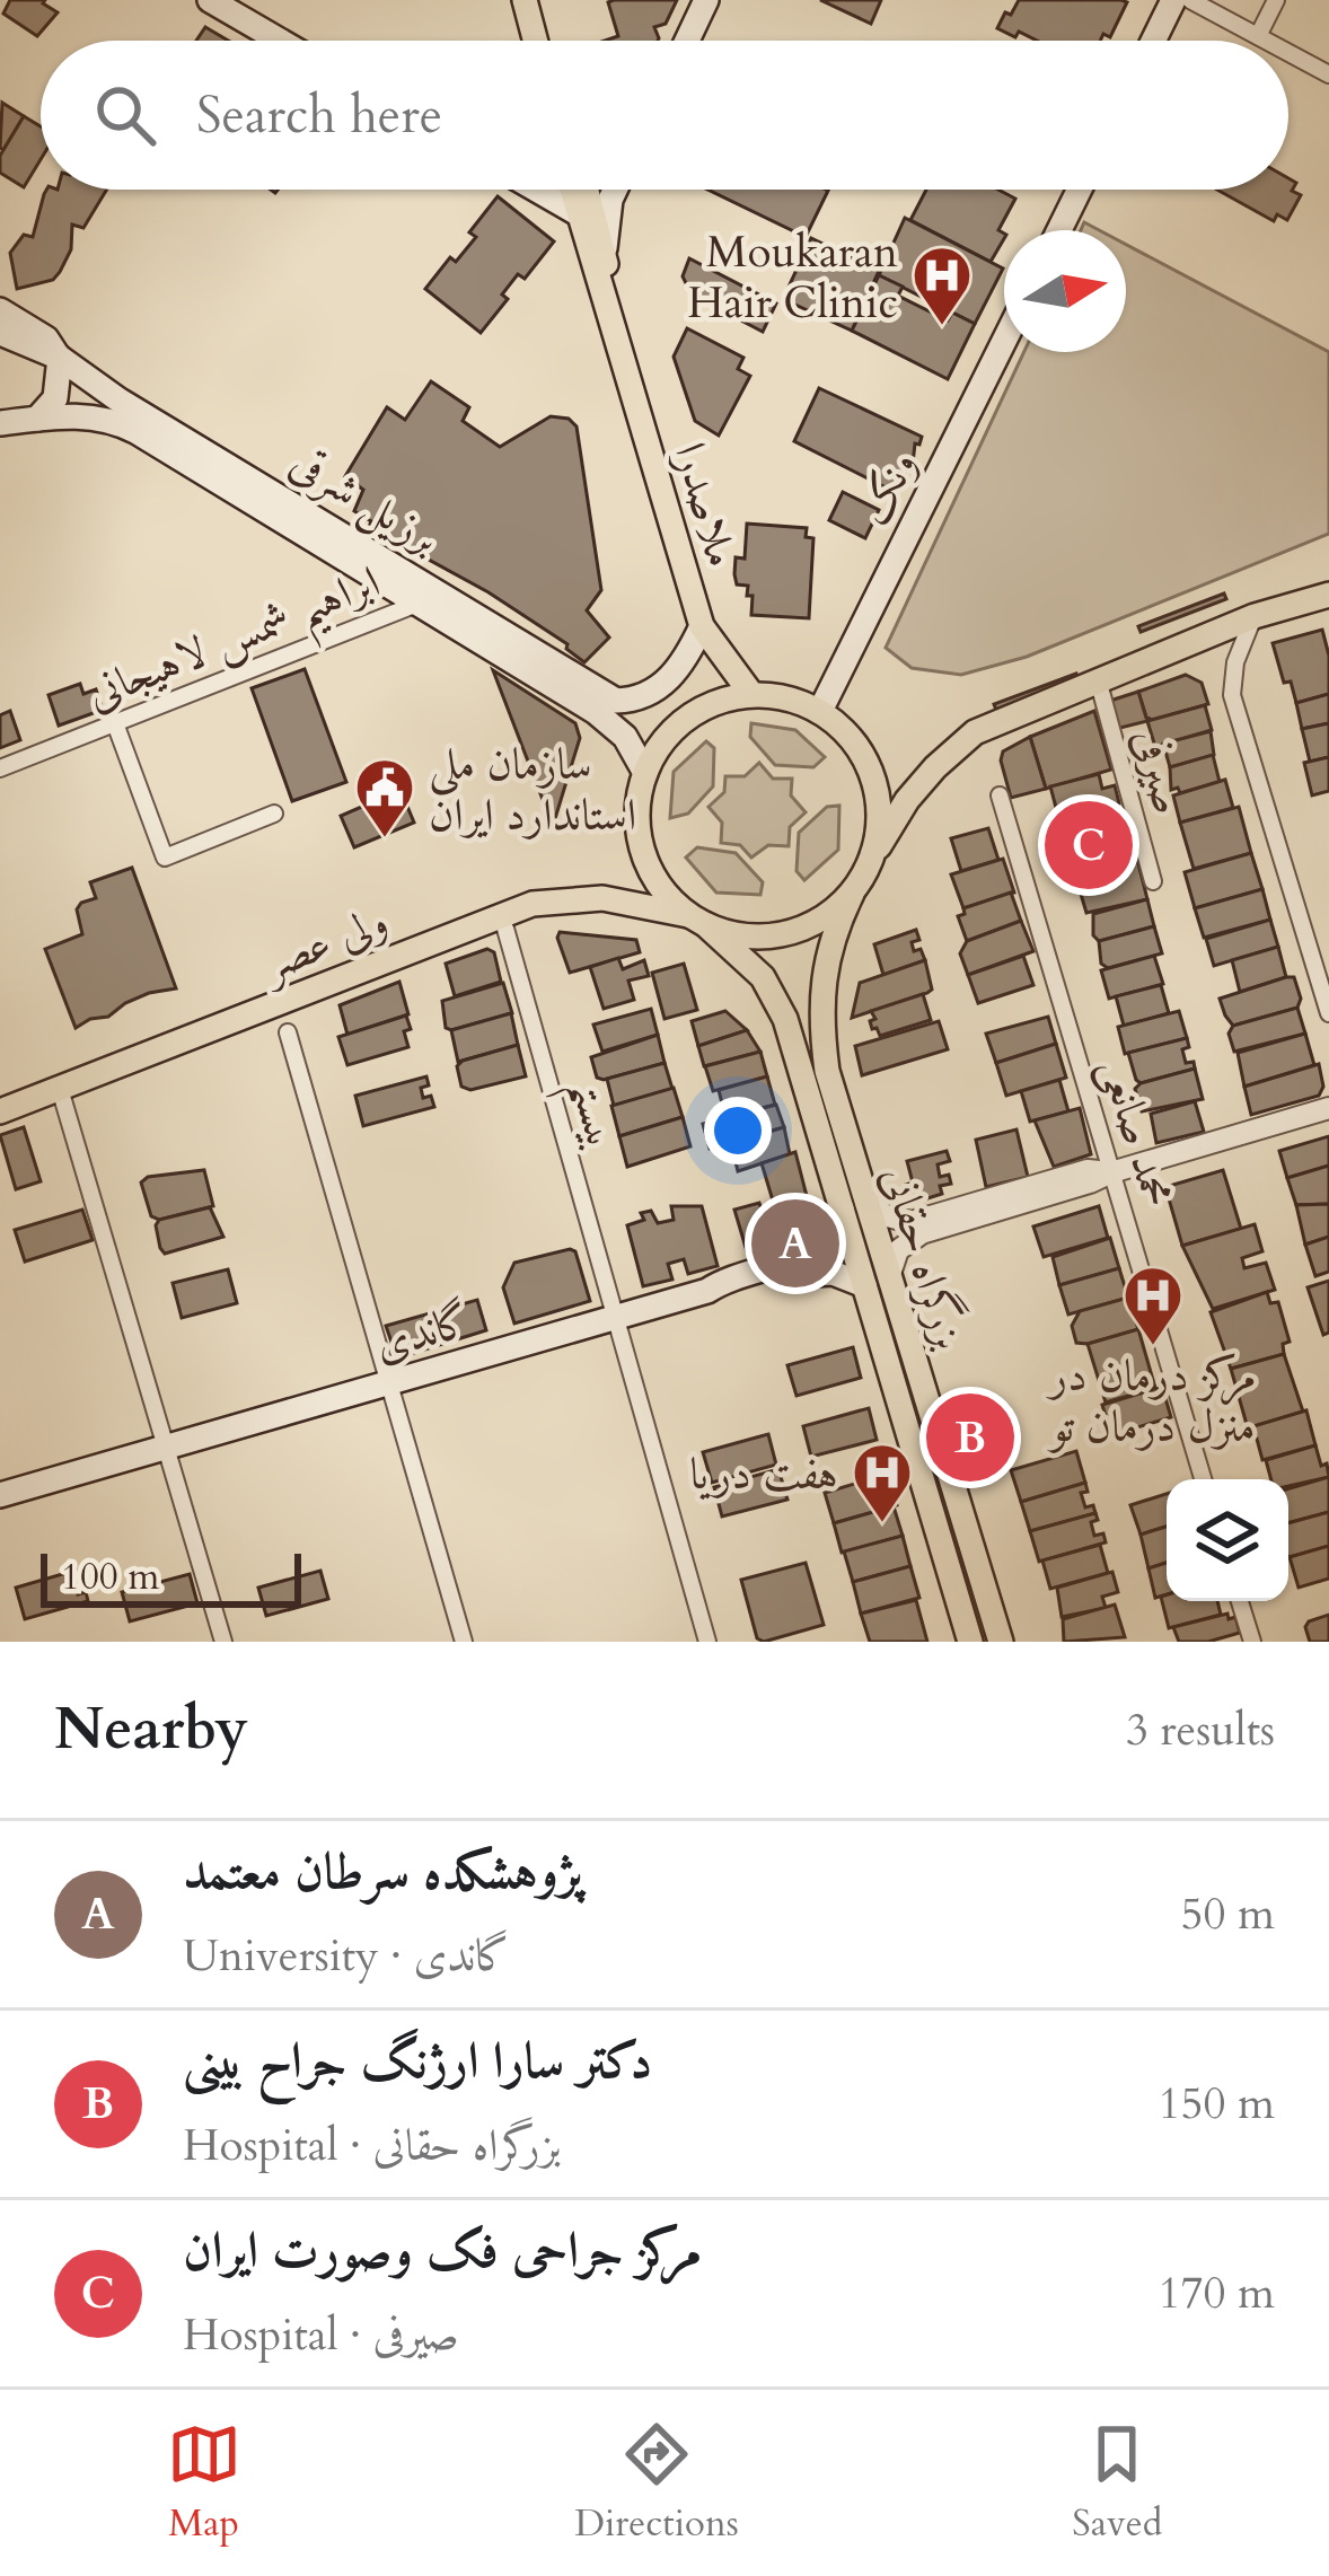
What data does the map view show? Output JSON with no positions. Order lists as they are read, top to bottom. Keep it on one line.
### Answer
{"streets":{"main road":["ونک","برزیل شرقی","ملاصدرا","ولی عصر","بزرگراه حقانی","گاندی"],"street":["ابراهیم شمس لاهیجانی","صیرفی","بیستم","محمد صانعی"]},"crossings":[["ونک","برزیل شرقی"],["ونک","ملاصدرا"],["ونک","ولی عصر"],["ونک","بزرگراه حقانی"],["برزیل شرقی","ملاصدرا"],["برزیل شرقی","ابراهیم شمس لاهیجانی"],["برزیل شرقی","ولی عصر"],["برزیل شرقی","بزرگراه حقانی"],["ملاصدرا","ولی عصر"],["ملاصدرا","بزرگراه حقانی"],["ولی عصر","بزرگراه حقانی"],["بیستم","گاندی"],["بزرگراه حقانی","گاندی"]],"places":{"hospital":["Moukaran Hair Clinic","مرکز درمان در منزل درمان تو","هفت دریا"],"public building":["سازمان ملی استاندارد ایران"]},"scale_bar":"100 m","north":"right","page":{"search":"Search here","pins":["C","A","B"],"scale":"100 m","heading":["Nearby","3 results"],"list":[{"mark":"A","name":"پژوهشکده سرطان معتمد","note":"University · گاندی","value":"50 m"},{"mark":"B","name":"دکتر سارا ارژنگ جراح بینی","note":"Hospital · بزرگراه حقانی","value":"150 m"},{"mark":"C","name":"مرکز جراحی فک وصورت ایران","note":"Hospital · صیرفی","value":"170 m"}],"nav":["Map","Directions","Saved"]}}
